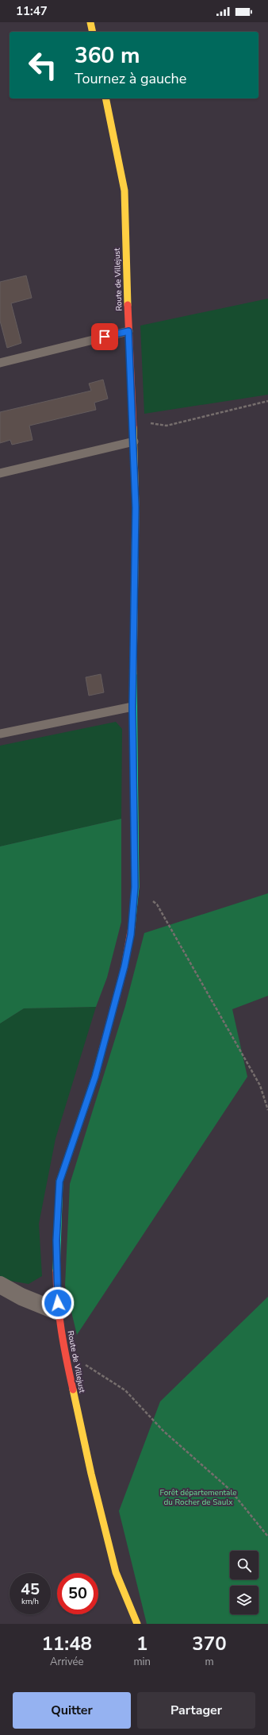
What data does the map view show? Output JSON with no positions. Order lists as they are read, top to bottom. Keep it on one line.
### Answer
{"streets":{"main road":["Route de Villejust"]},"parks":["Forêt départementale du Rocher de Saulx"],"page":{"status":"11:47","turn":["360 m","Tournez à gauche"],"speed":"45 km/h","limit":"50","eta":["11:48","Arrivée","1","min","370","m"],"buttons":["Quitter","Partager"]}}
